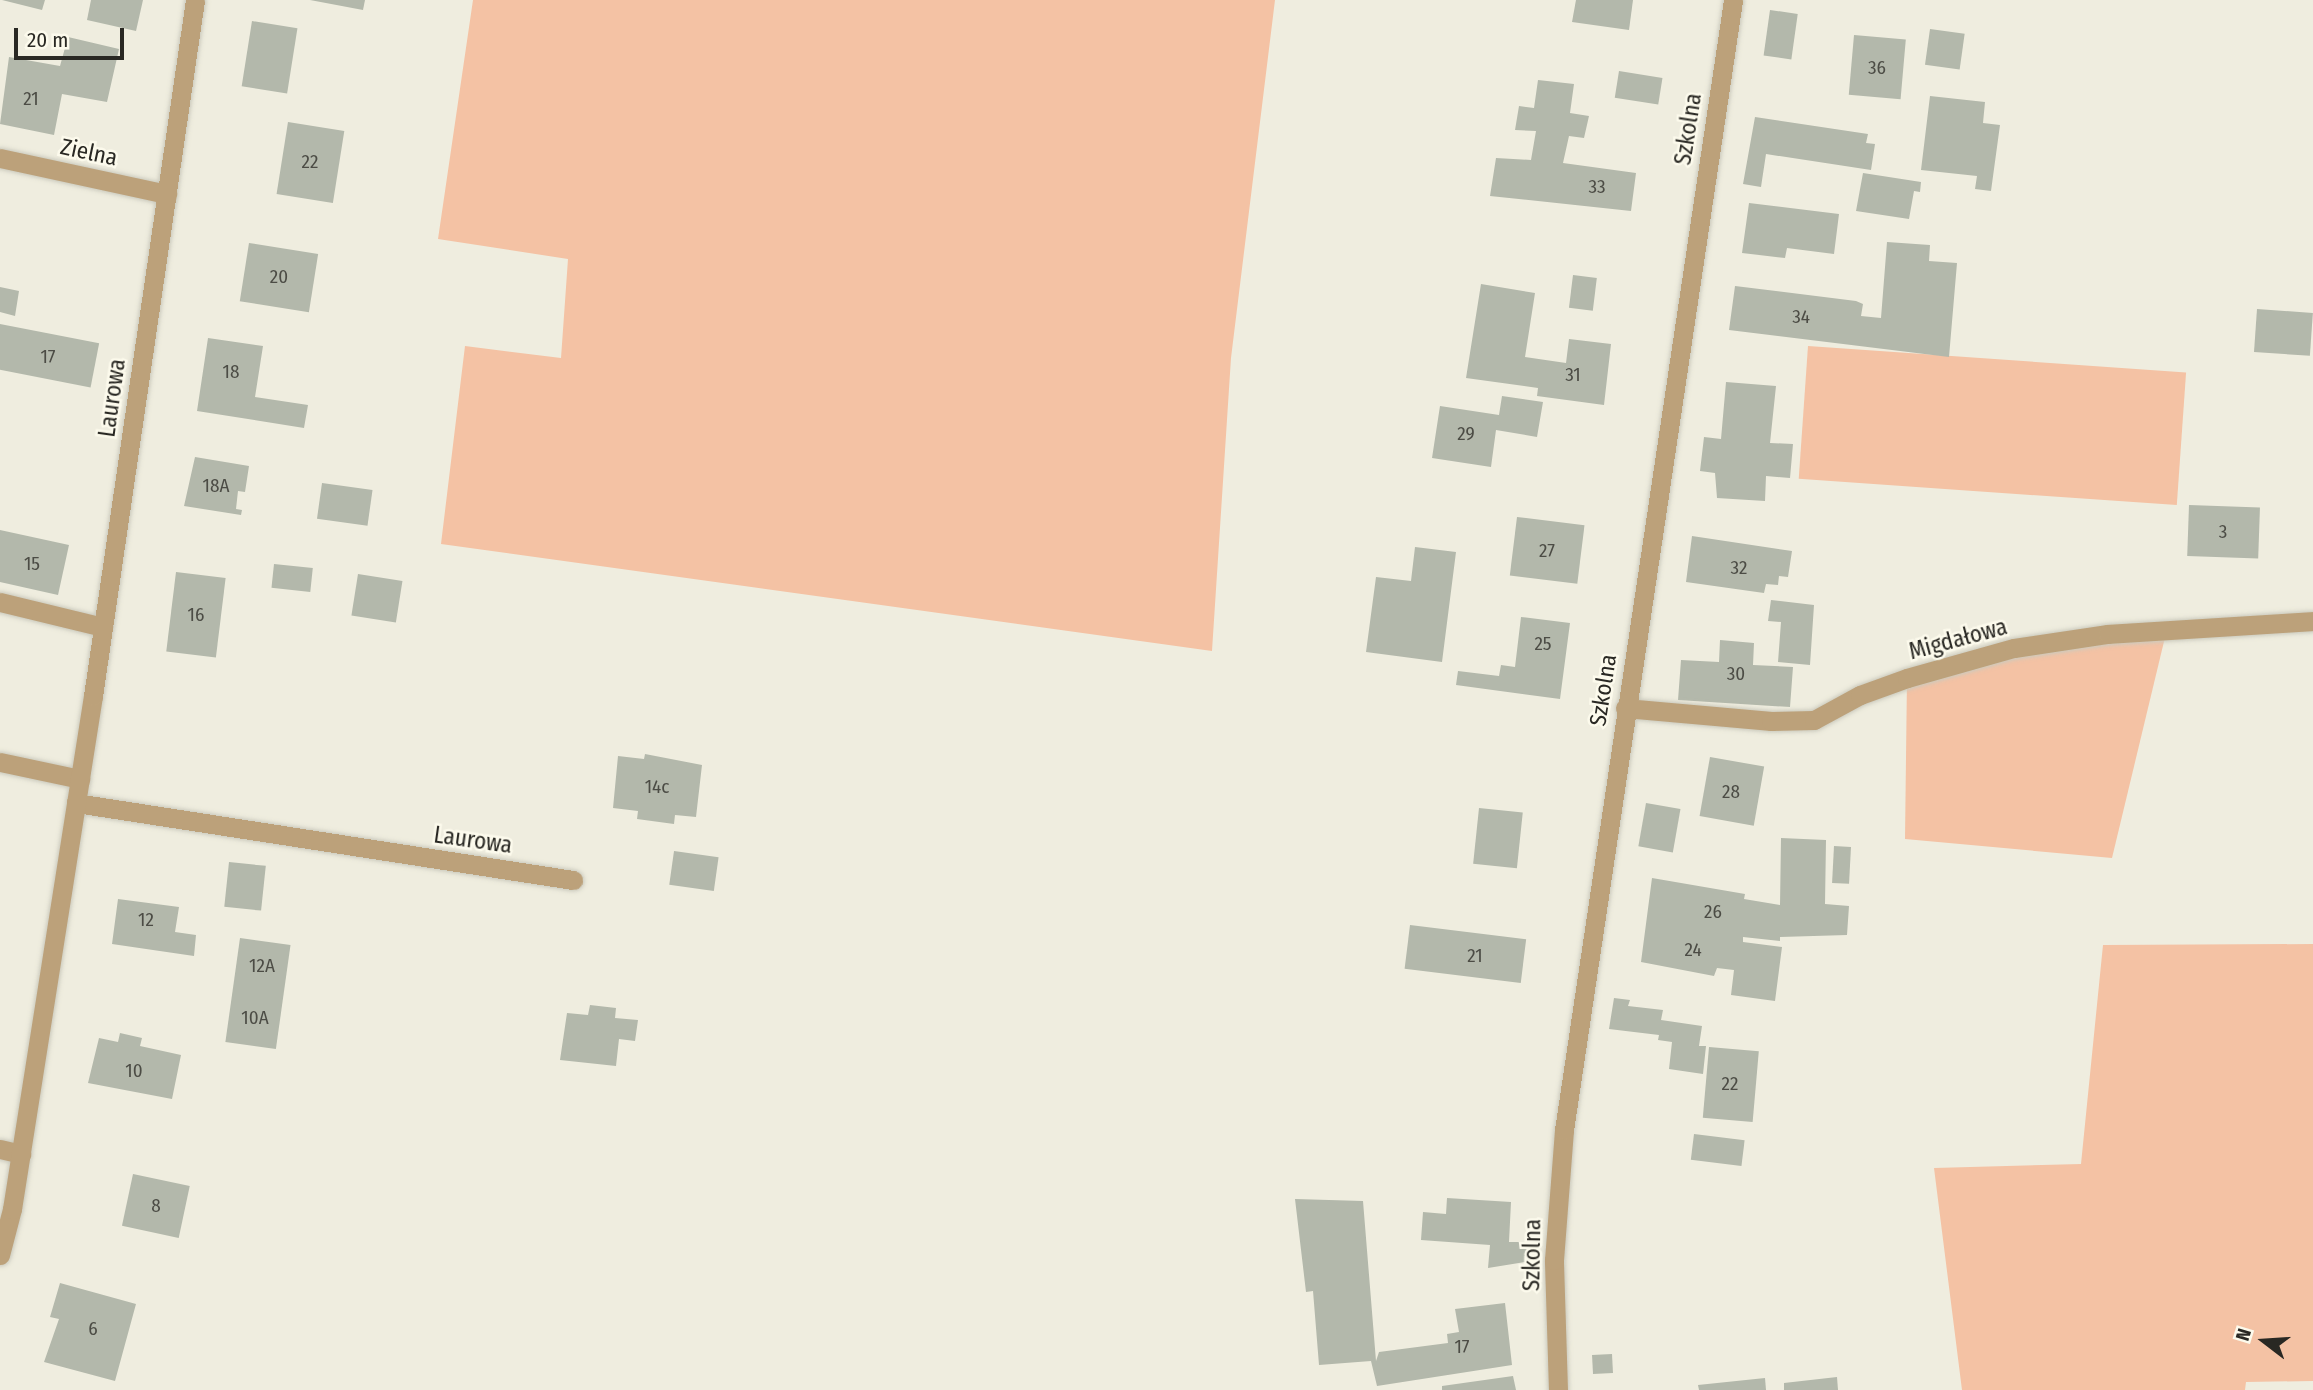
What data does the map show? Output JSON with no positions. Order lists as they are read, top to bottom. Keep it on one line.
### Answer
{"streets":{"street":["Szkolna","Zielna","Laurowa","Migdałowa"]},"crossings":[["Szkolna","Migdałowa"],["Zielna","Laurowa"]],"house_numbers":["36","21","22","33","20","34","17","18","31","29","18A","3","27","15","32","16","25","30","14c","28","26","12","24","21","12A","10A","10","22","8","6","17"],"scale_bar":"20 m","north":"left"}
